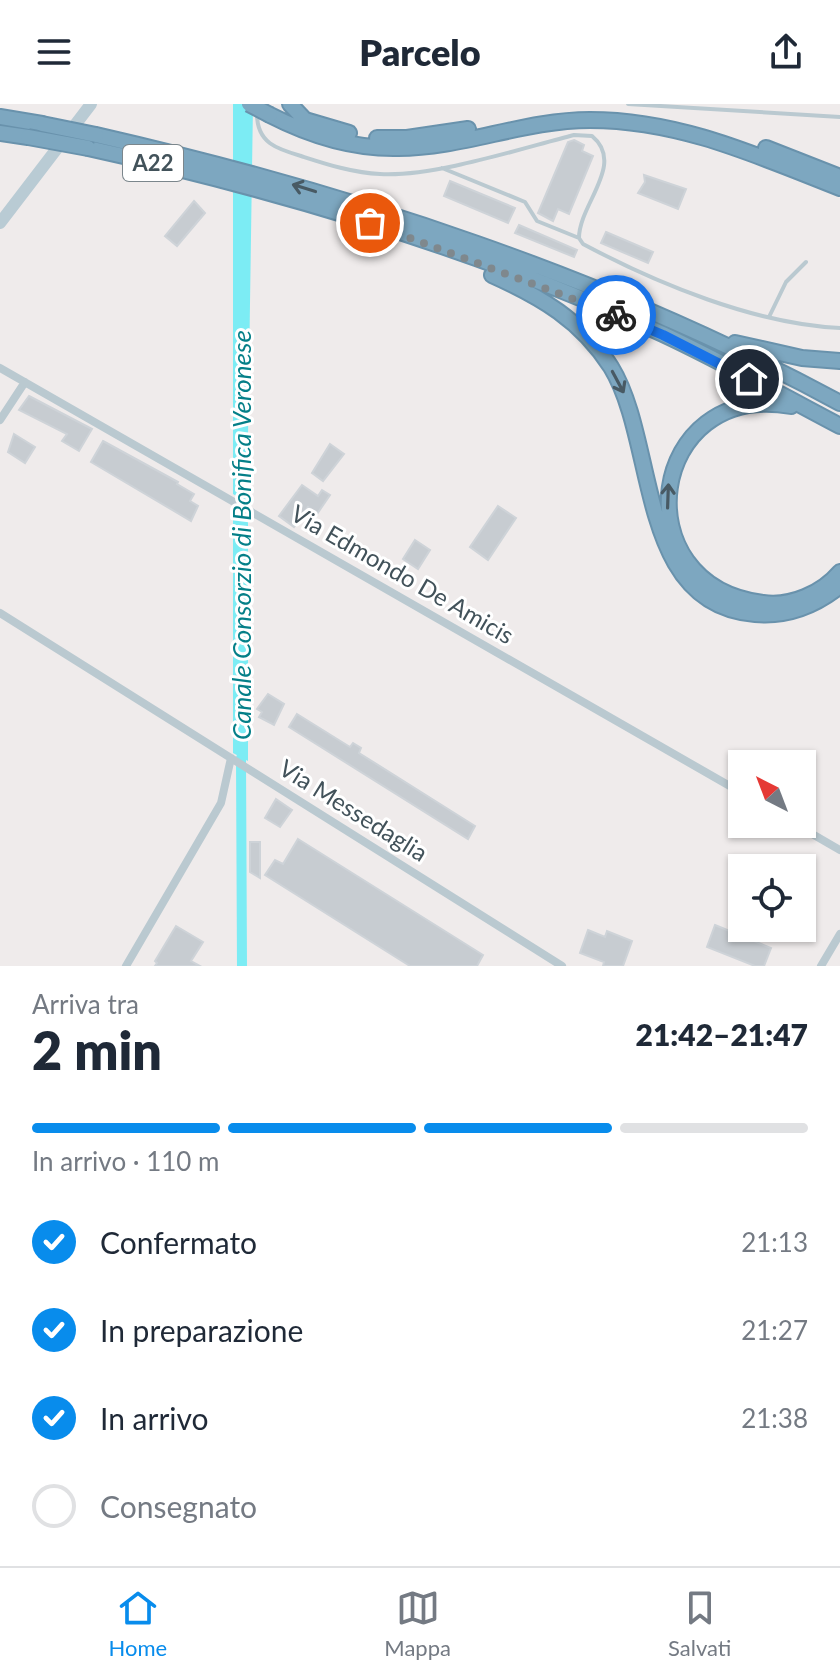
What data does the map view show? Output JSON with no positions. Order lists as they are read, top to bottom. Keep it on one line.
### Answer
{"streets":{"highway":["A22"],"street":["Via Edmondo De Amicis","Via Messedaglia"]},"water":["Canale Consorzio di Bonifica Veronese"],"north":"top left","page":{"header":"Parcelo","heading":["2 min","Arriva tra","21:42–21:47"],"bar":"In arrivo · 110 m","list":[["Confermato","21:13"],["In preparazione","21:27"],["In arrivo","21:38"],"Consegnato"],"tabs":["Home","Mappa","Salvati"]}}
